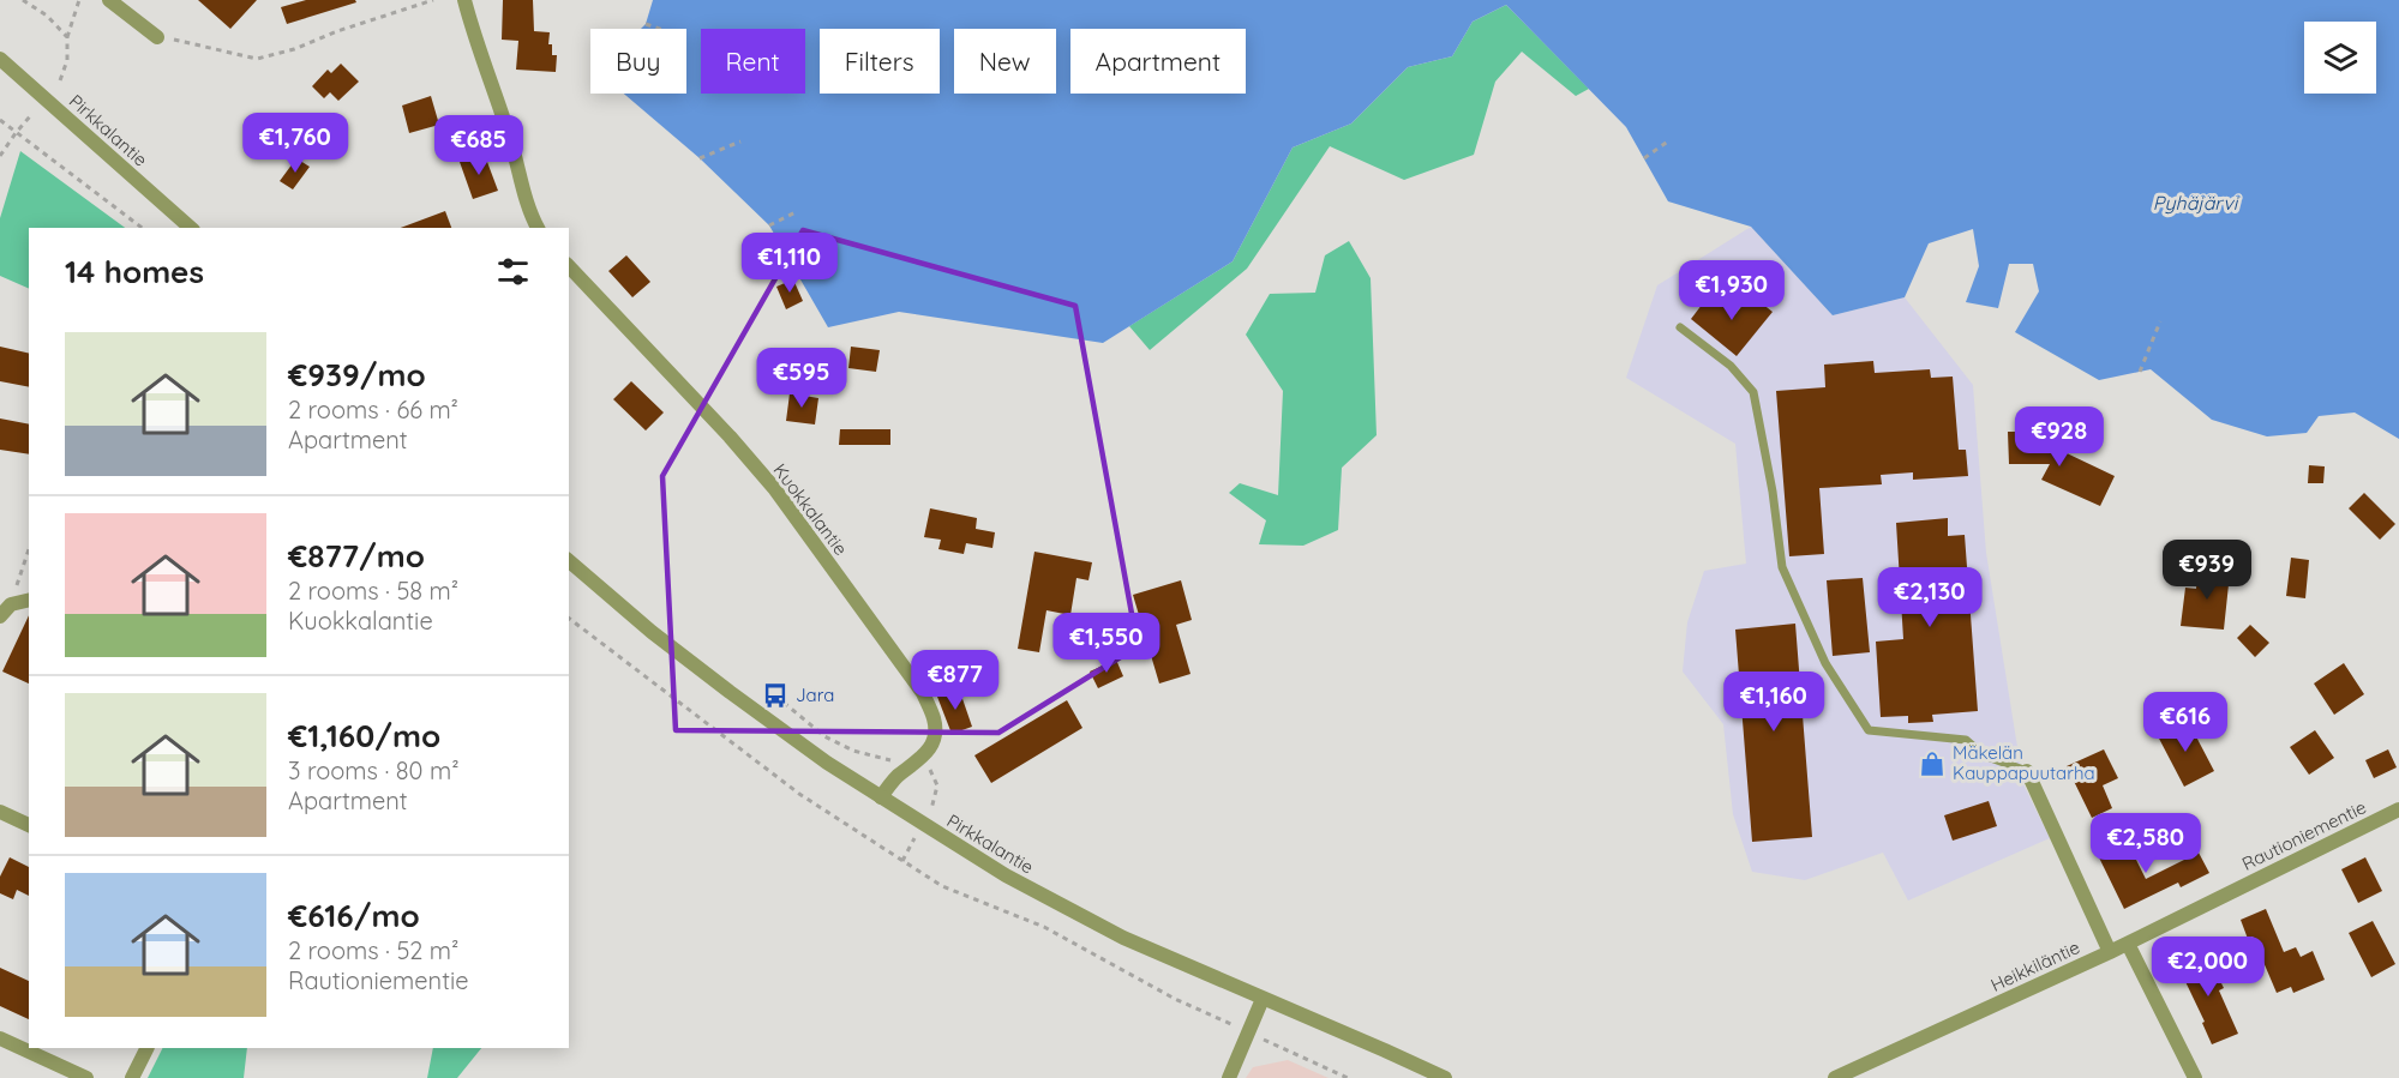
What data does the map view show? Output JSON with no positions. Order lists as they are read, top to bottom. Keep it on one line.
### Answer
{"streets":{"street":["Pirkkalantie","Kuokkalantie","Rautioniementie","Heikkiläntie"]},"crossings":[["Pirkkalantie","Kuokkalantie"],["Rautioniementie","Heikkiläntie"]],"water":["Pyhäjärvi"],"places":{"bus stop":["Jara"],"shop":["Mäkelän Kauppapuutarha"]},"page":{"chip":["Buy","Rent","Filters","New","Apartment"],"price":["€1,760","€685","€1,110","€1,930","€595","€928","€939","€2,130","€1,550","€877","€1,160","€616","€2,580","€2,000"],"heading":"14 homes","list":[{"name":"€939/mo","note":"2 rooms · 66 m² · Apartment"},{"name":"€877/mo","note":"2 rooms · 58 m² · Kuokkalantie"},{"name":"€1,160/mo","note":"3 rooms · 80 m² · Apartment"},{"name":"€616/mo","note":"2 rooms · 52 m² · Rautioniementie"}]}}
